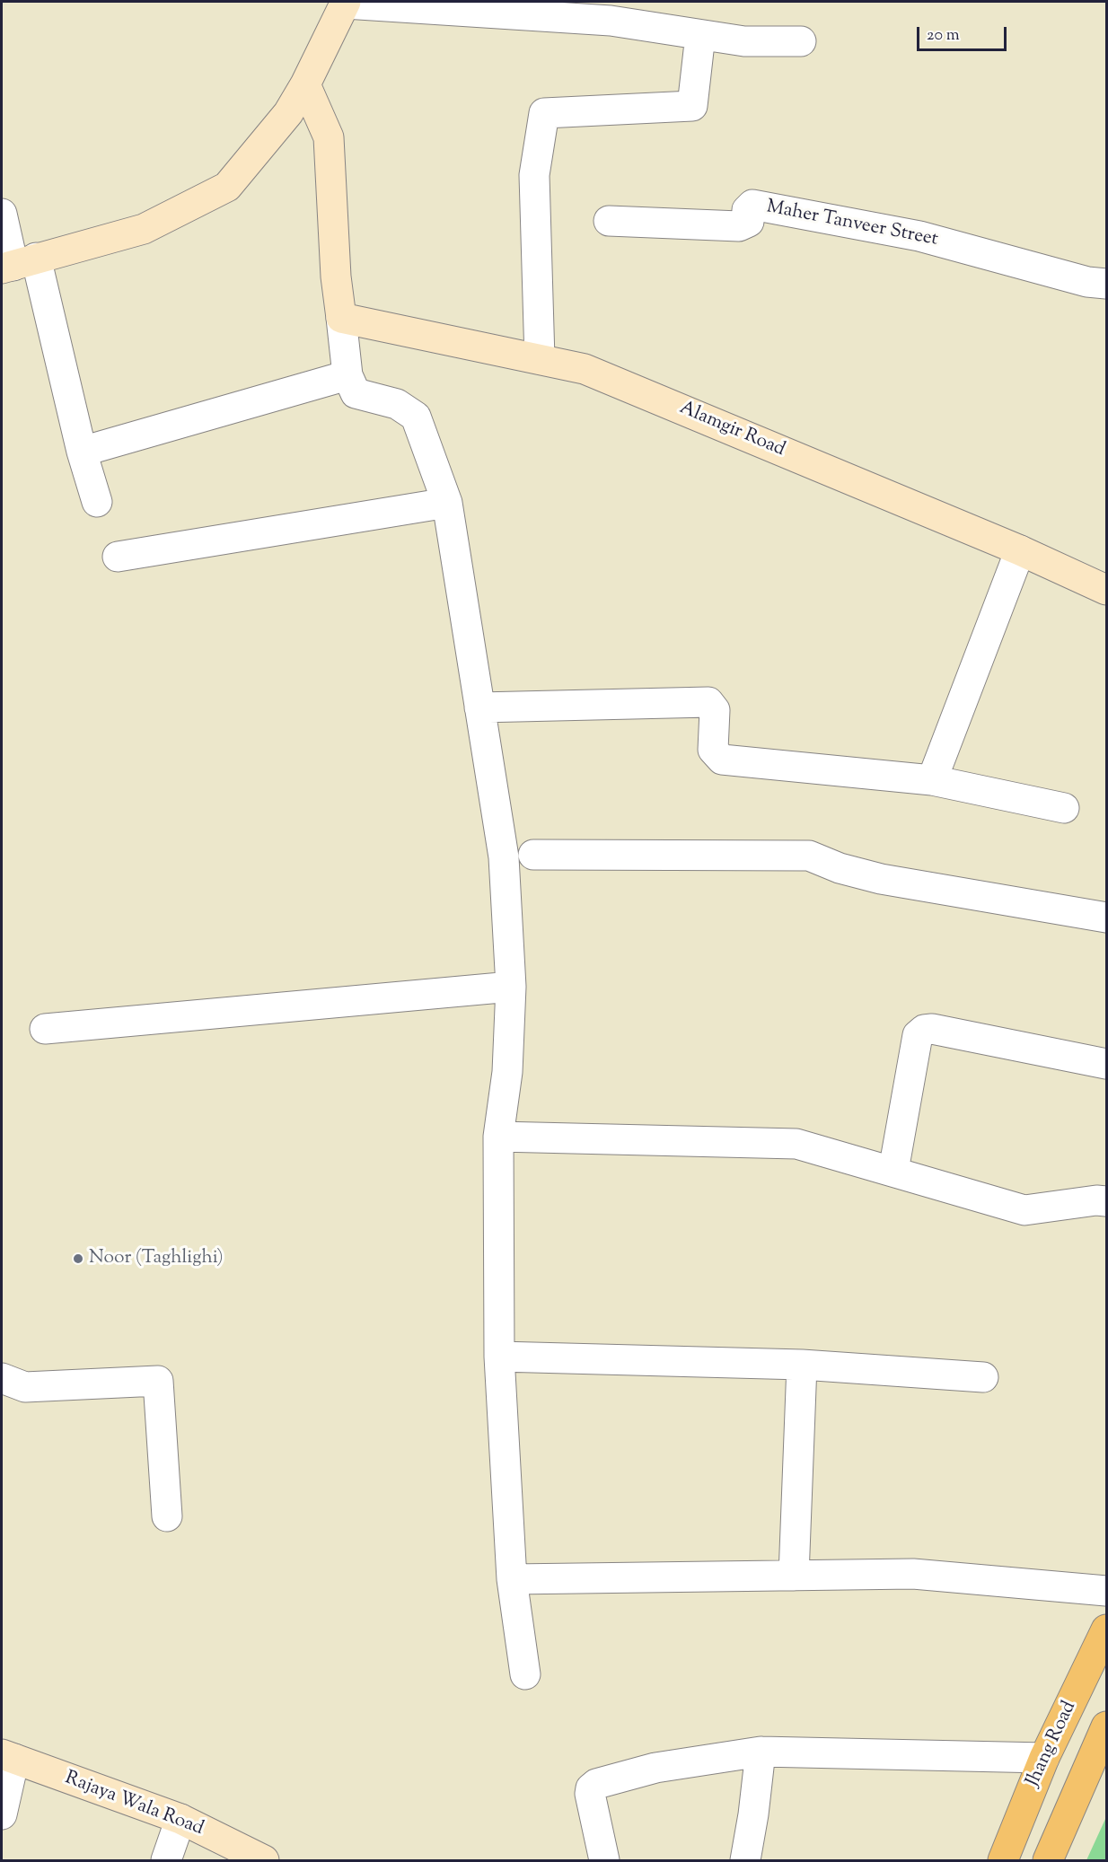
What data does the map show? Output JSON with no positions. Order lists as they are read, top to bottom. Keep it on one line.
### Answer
{"streets":{"highway":["Jhang Road"],"street":["Maher Tanveer Street","Alamgir Road","Rajaya Wala Road"]},"places":["Noor (Taghlighi)"],"scale_bar":"20 m"}
